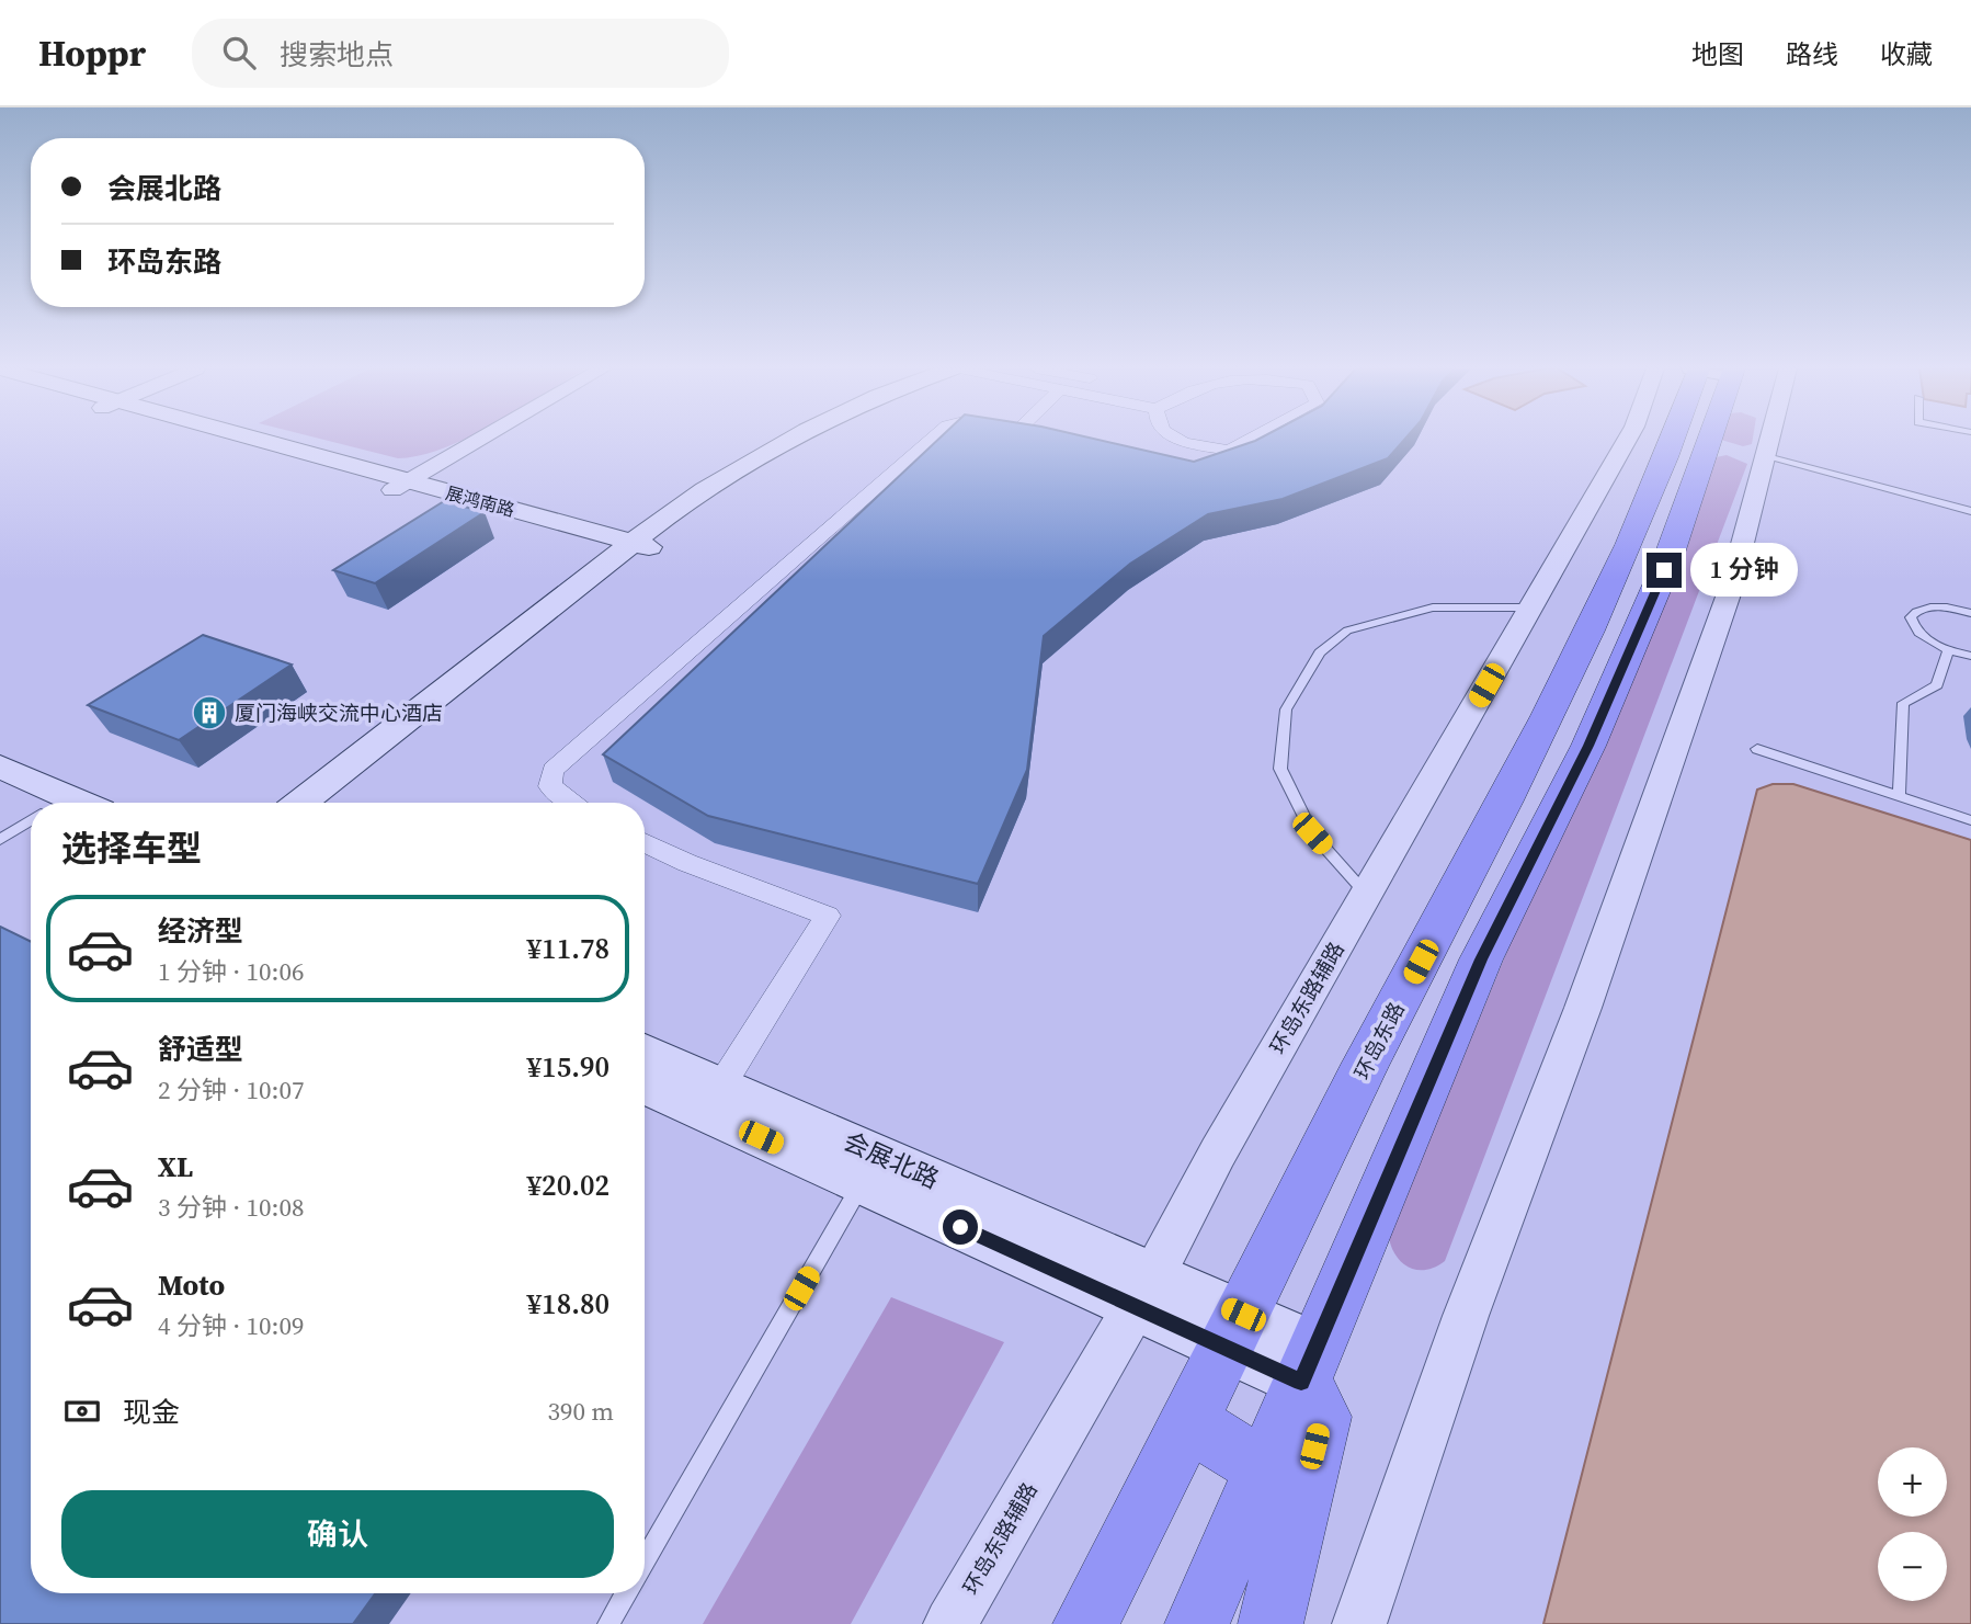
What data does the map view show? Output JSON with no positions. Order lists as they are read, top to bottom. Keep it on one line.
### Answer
{"streets":{"main road":["展鸿南路","环岛东路","会展北路"],"street":["环岛东路辅路"]},"crossings":[["环岛东路辅路","会展北路"],["环岛东路","会展北路"]],"places":{"building":["厦门海峡交流中心酒店"]},"page":{"header":"Hoppr","search":"搜索地点","nav":["地图","路线","收藏"],"banner":["会展北路","环岛东路"],"bubble":"1 分钟","heading":"选择车型","list":[{"name":"经济型","note":"1 分钟 · 10:06","value":"¥11.78"},{"name":"舒适型","note":"2 分钟 · 10:07","value":"¥15.90"},{"name":"XL","note":"3 分钟 · 10:08","value":"¥20.02"},{"name":"Moto","note":"4 分钟 · 10:09","value":"¥18.80"}],"pay":["现金","390 m"],"map_buttons":["+","−"],"buttons":"确认"}}
